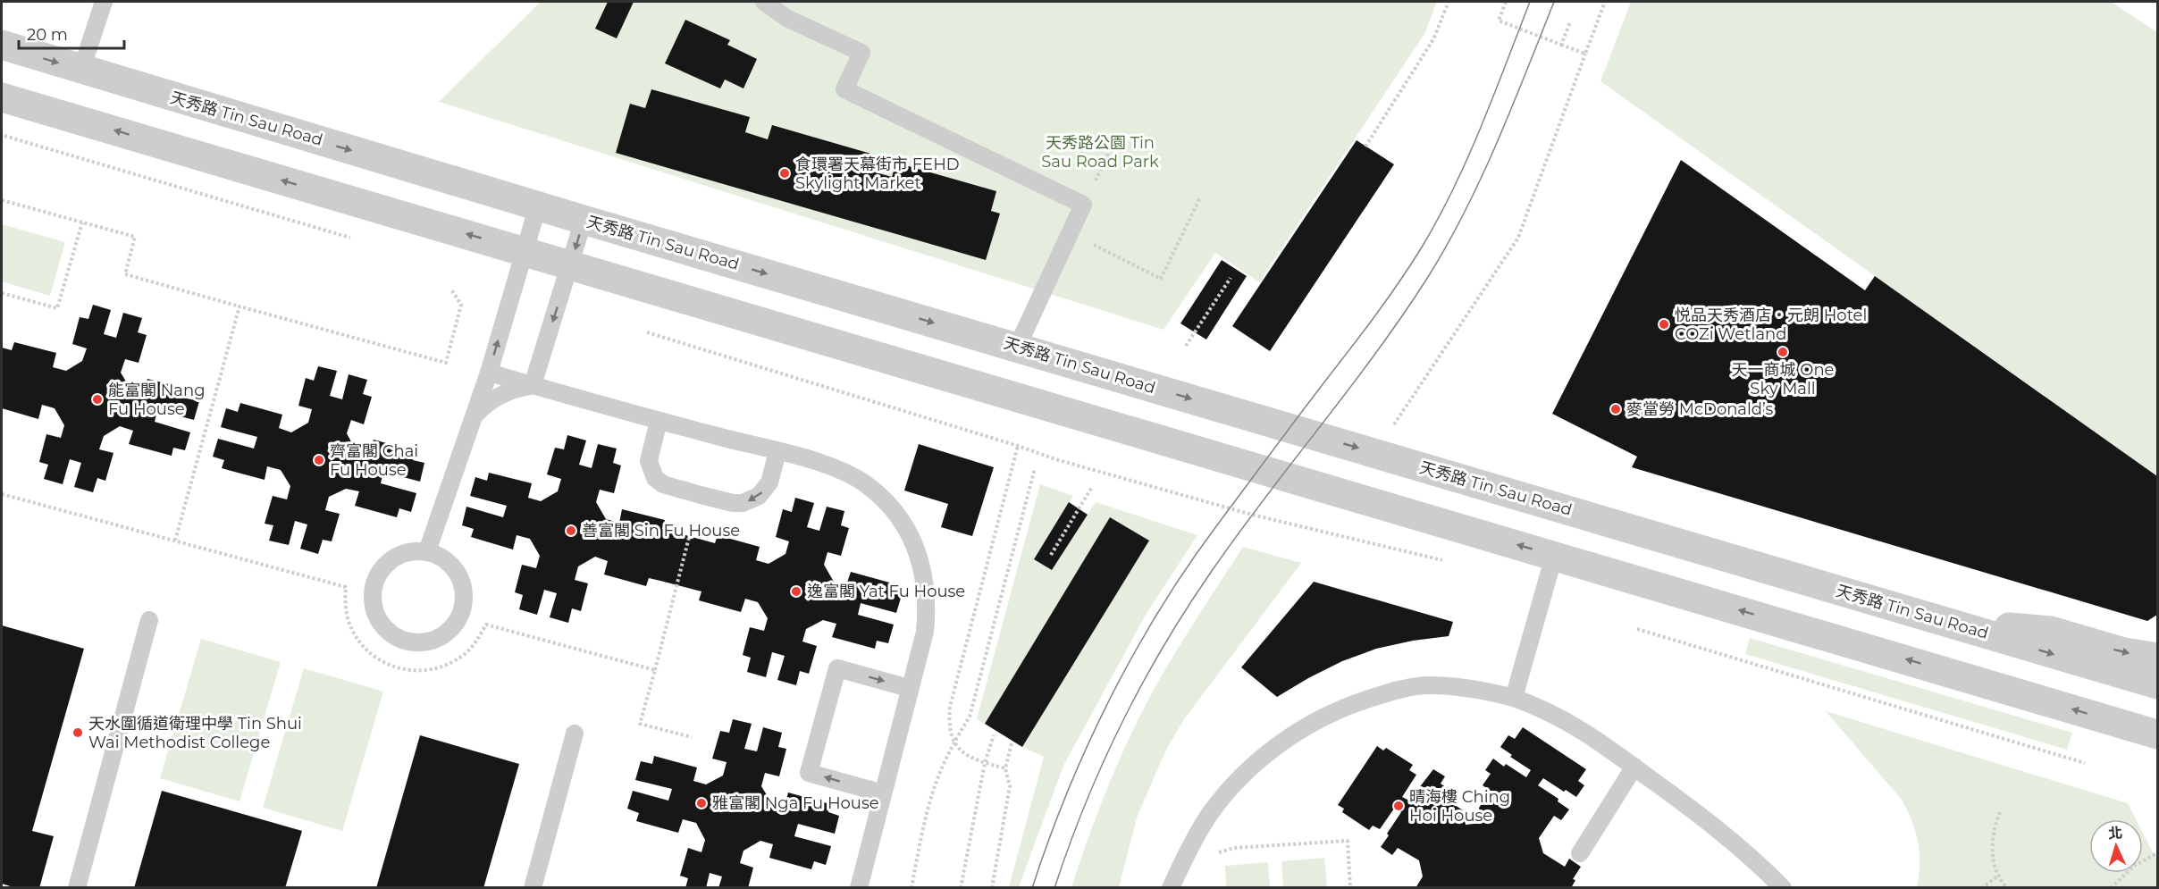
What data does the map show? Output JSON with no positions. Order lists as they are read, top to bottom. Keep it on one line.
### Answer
{"streets":{"street":["天秀路 Tin Sau Road"]},"parks":["天秀路公園 Tin Sau Road Park"],"places":["食環署天幕街市 FEHD Skylight Market","悦品天秀酒店‧元朗 Hotel COZi Wetland","天一商城 One Sky Mall","能富閣 Nang Fu House","麥當勞 McDonald’s","齊富閣 Chai Fu House","善富閣 Sin Fu House","逸富閣 Yat Fu House","天水圍循道衛理中學 Tin Shui Wai Methodist College","雅富閣 Nga Fu House","晴海樓 Ching Hoi House"],"scale_bar":"20 m","north":"top"}
